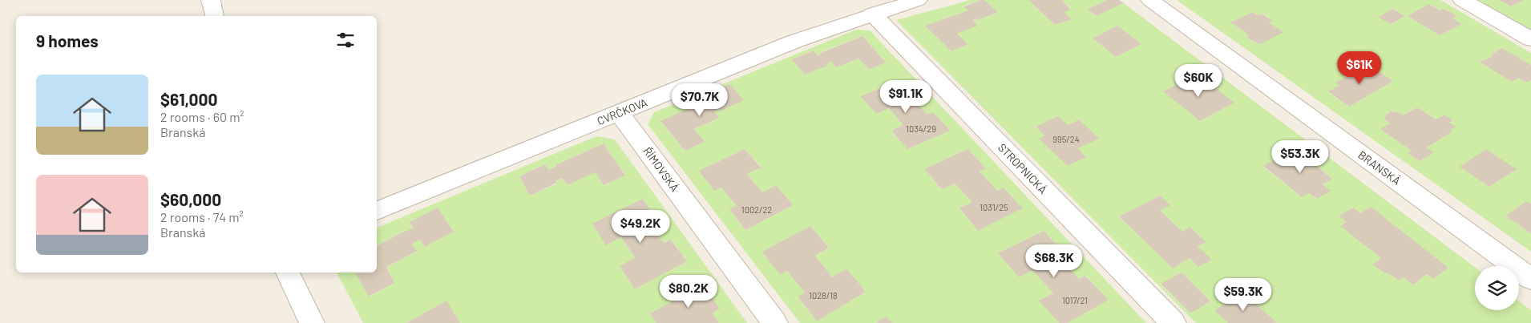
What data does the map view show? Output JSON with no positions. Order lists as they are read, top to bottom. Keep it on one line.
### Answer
{"streets":{"street":["CVRČKOVA","BRANSKÁ","STROPNICKÁ","ŘÍMOVSKÁ"]},"crossings":[["CVRČKOVA","STROPNICKÁ"],["CVRČKOVA","ŘÍMOVSKÁ"]],"house_numbers":["1034/29","995/24","1031/25","1002/22","1028/18","1017/21"],"page":{"heading":"9 homes","price":["$61K","$60K","$91.1K","$70.7K","$53.3K","$49.2K","$68.3K","$80.2K","$59.3K"],"list":[{"name":"$61,000","note":"2 rooms · 60 m² · Branská"},{"name":"$60,000","note":"2 rooms · 74 m² · Branská"}]}}
